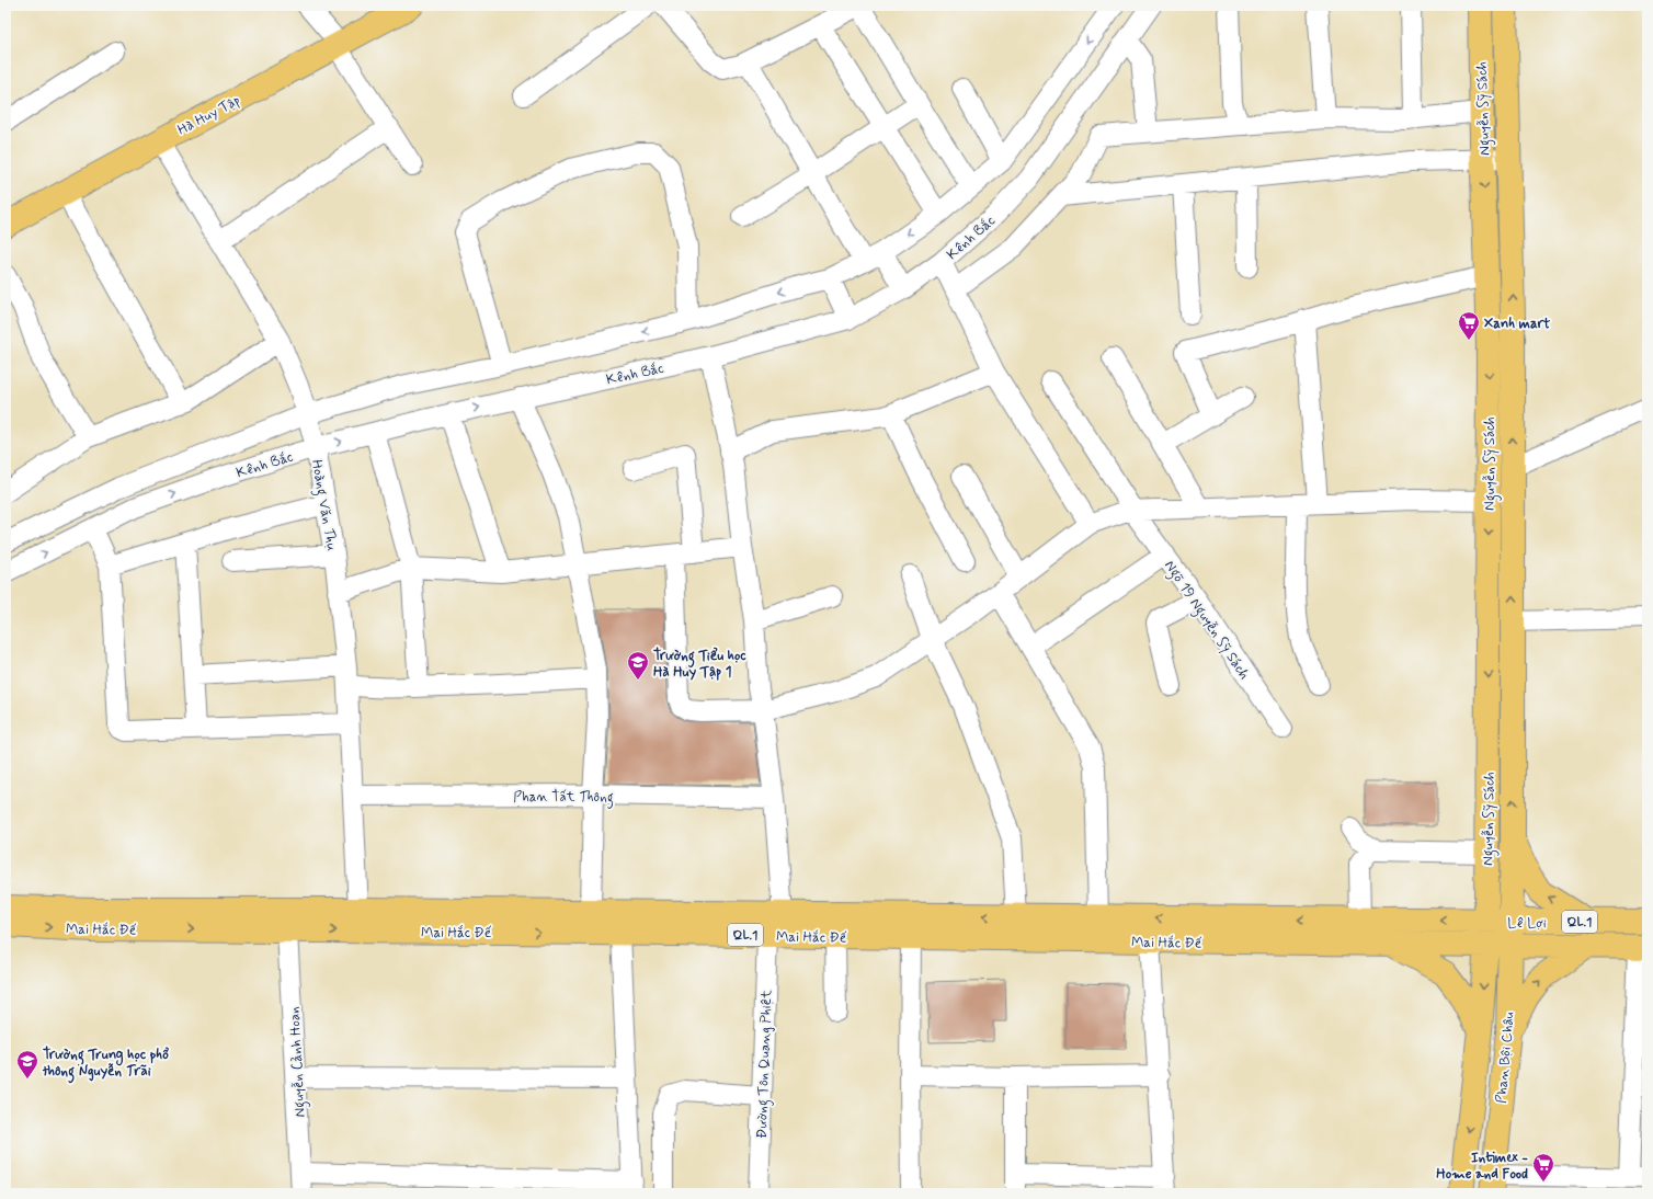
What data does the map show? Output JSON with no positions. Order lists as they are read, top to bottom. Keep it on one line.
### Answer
{"streets":{"main road":["Nguyễn Sỹ Sách","Hà Huy Tập","Lê Lợi","QL.1","Mai Hắc Đế","Phan Bội Châu"],"street":["Kênh Bắc","Hoàng Văn Thụ","Ngõ 19 Nguyễn Sỹ Sách","Phan Tất Thông","Nguyễn Cảnh Hoan","Đường Tôn Quang Phiệt"]},"crossings":[["Nguyễn Sỹ Sách","Lê Lợi"],["Nguyễn Sỹ Sách","Mai Hắc Đế"],["Nguyễn Sỹ Sách","Phan Bội Châu"],["Hà Huy Tập","Hoàng Văn Thụ"],["Kênh Bắc","Hoàng Văn Thụ"],["Hoàng Văn Thụ","Phan Tất Thông"],["Hoàng Văn Thụ","Mai Hắc Đế"],["Lê Lợi","Mai Hắc Đế"],["Lê Lợi","Phan Bội Châu"],["Mai Hắc Đế","Phan Bội Châu"],["Mai Hắc Đế","Nguyễn Cảnh Hoan"],["Mai Hắc Đế","Đường Tôn Quang Phiệt"]],"places":{"supermarket":["Xanh mart","Intimex - Home and Food"],"school or university":["Trường Tiểu học Hà Huy Tập 1","Trường Trung học phổ thông Nguyễn Trãi"]}}
